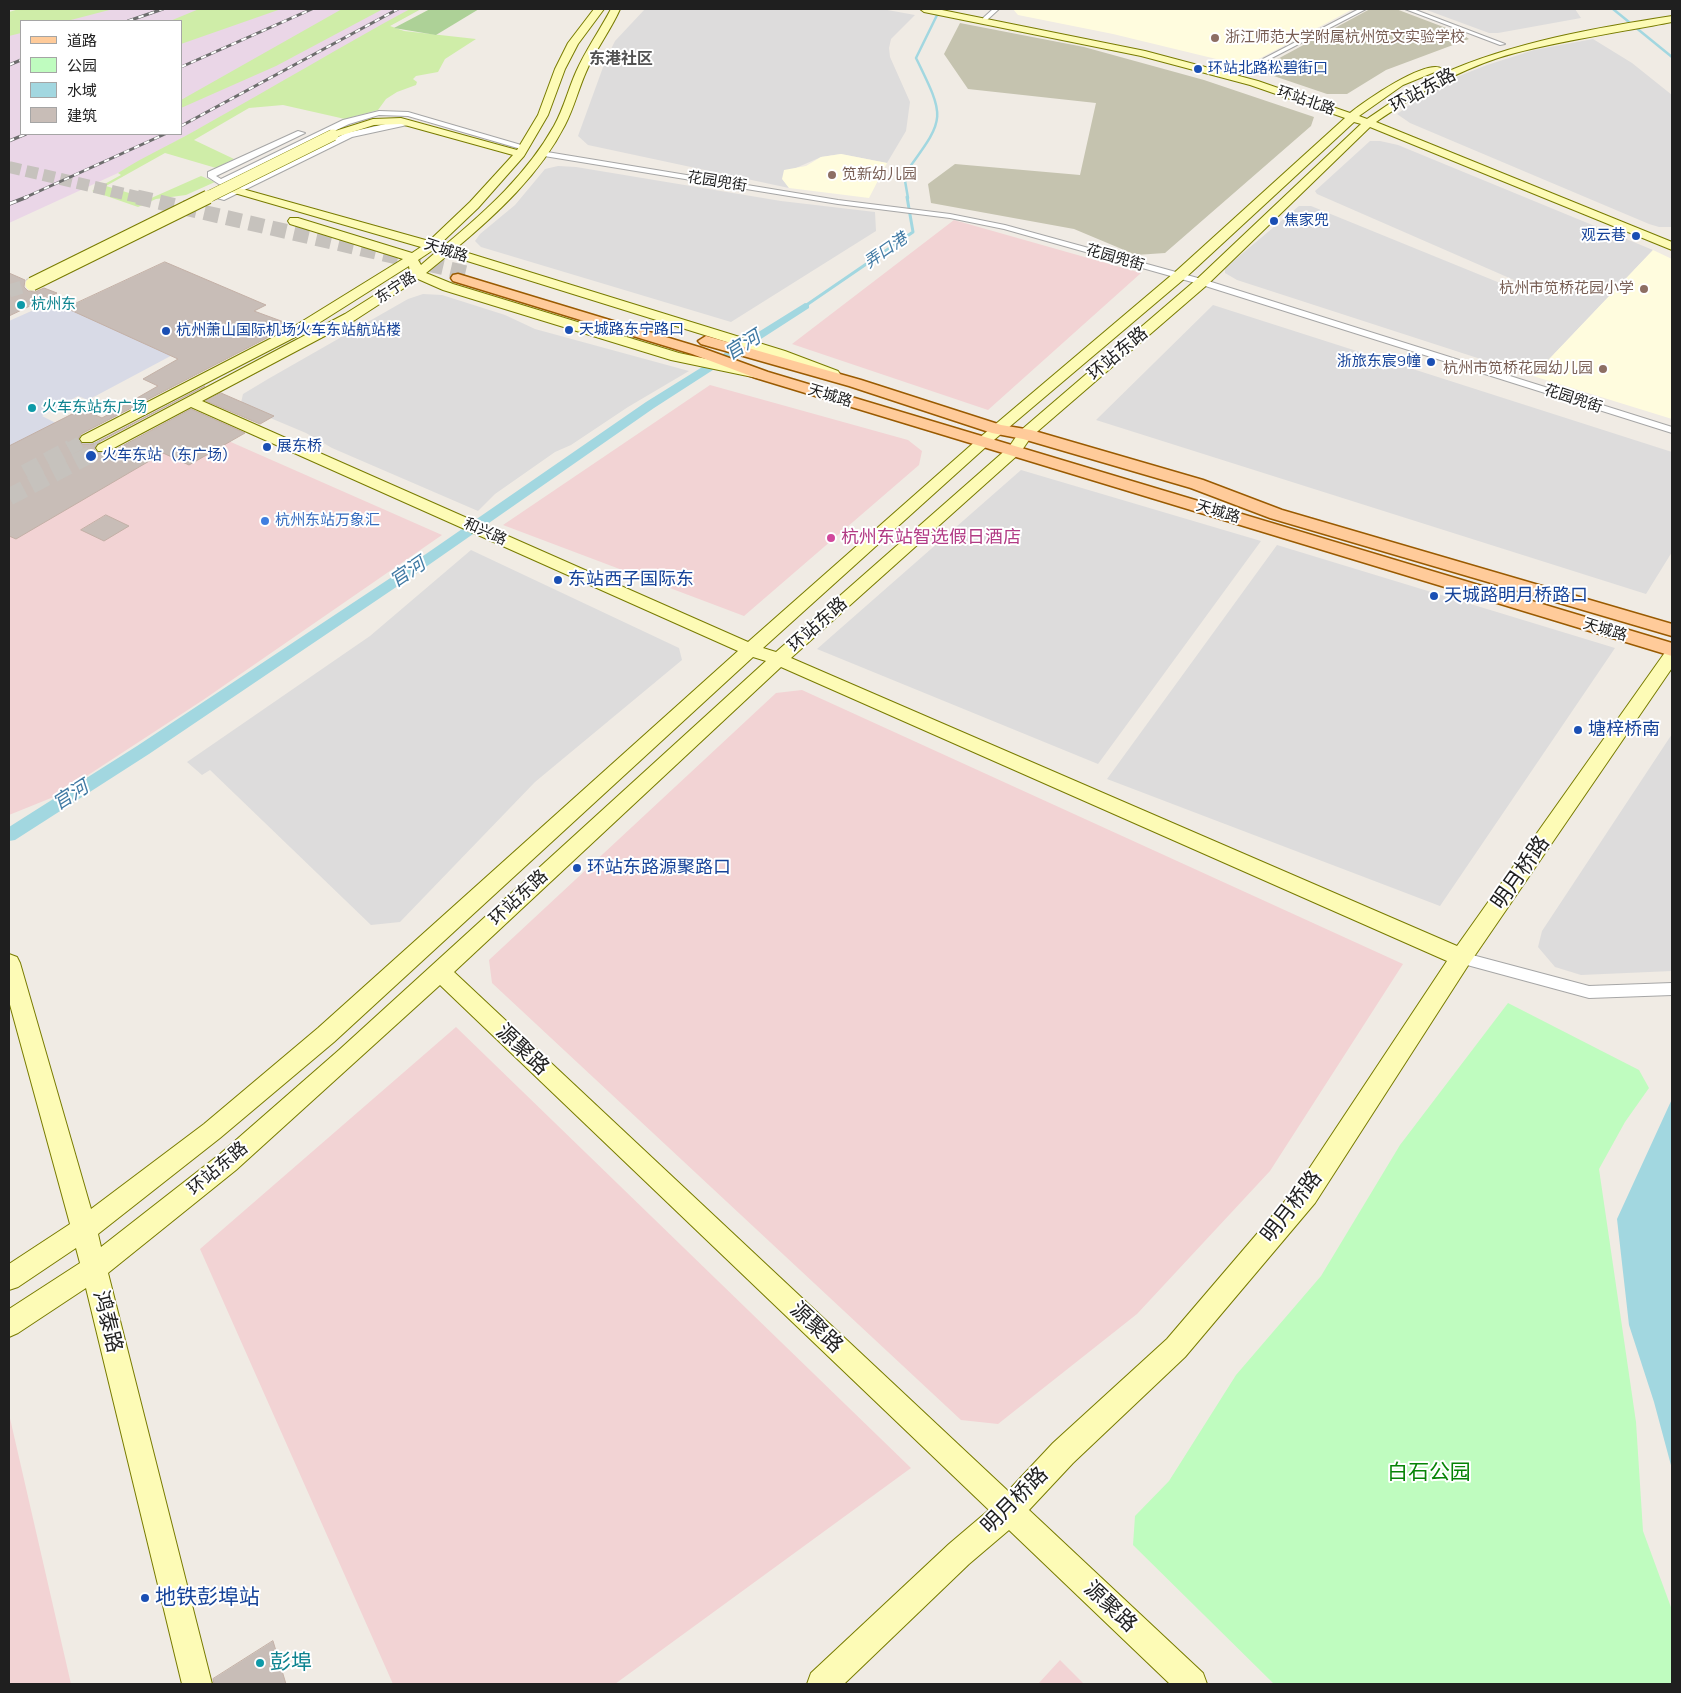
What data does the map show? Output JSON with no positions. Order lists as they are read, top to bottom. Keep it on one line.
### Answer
{"streets":{"main road":["环站东路","环站北路","天城路","东宁路","和兴路","明月桥路","源聚路","鸿泰路"],"street":["花园兜街"]},"crossings":[["环站东路","环站北路"],["环站东路","花园兜街"],["环站东路","天城路"],["环站东路","和兴路"],["环站东路","源聚路"],["环站东路","鸿泰路"],["花园兜街","东宁路"],["天城路","东宁路"],["东宁路","和兴路"],["和兴路","明月桥路"],["明月桥路","源聚路"]],"districts":["东港社区"],"water":["弄口港","官河"],"parks":["白石公园"],"places":["浙江师范大学附属杭州笕文实验学校","环站北路松碧街口","笕新幼儿园","焦家兜","观云巷","杭州市笕桥花园小学","杭州东","天城路东宁路口","杭州萧山国际机场火车东站航站楼","浙旅东宸9幢","杭州市笕桥花园幼儿园","火车东站东广场","展东桥","火车东站（东广场）","杭州东站万象汇","杭州东站智选假日酒店","东站西子国际东","天城路明月桥路口","塘梓桥南","环站东路源聚路口","地铁彭埠站","彭埠"],"legend":["道路","公园","水域","建筑"]}
